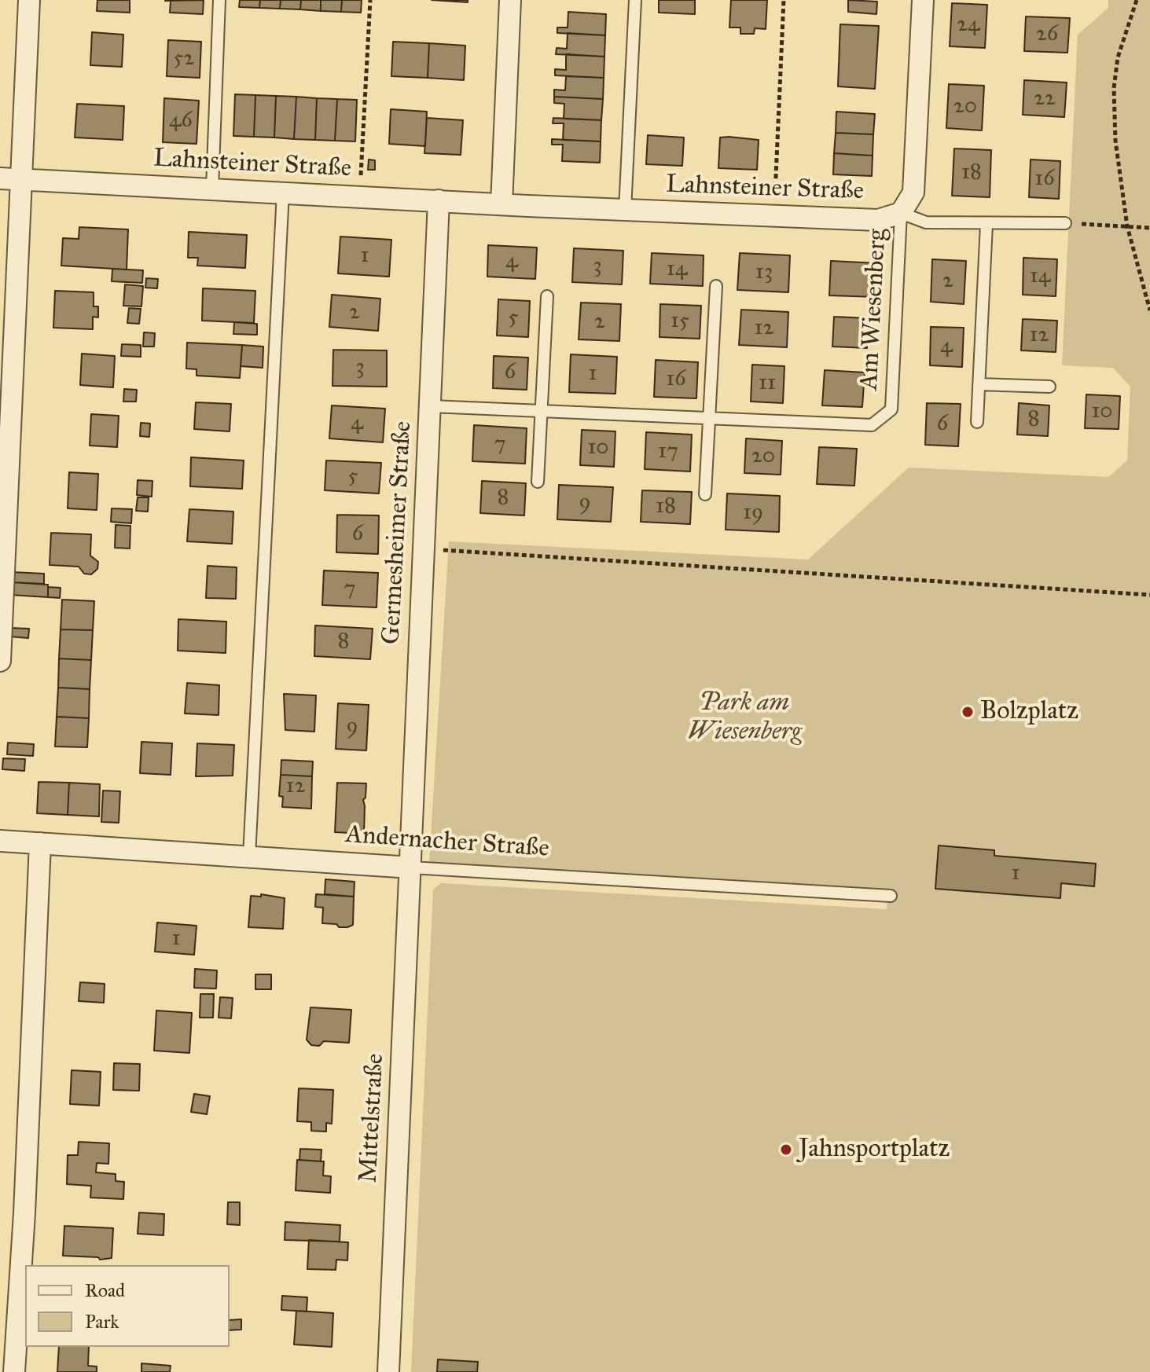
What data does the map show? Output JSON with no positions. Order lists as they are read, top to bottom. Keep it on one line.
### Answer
{"streets":{"street":["Lahnsteiner Straße","Germesheimer Straße","Andernacher Straße","Mittelstraße"],"lane":["Am Wiesenberg"]},"crossings":[["Lahnsteiner Straße","Am Wiesenberg"],["Lahnsteiner Straße","Germesheimer Straße"],["Am Wiesenberg","Germesheimer Straße"],["Germesheimer Straße","Andernacher Straße"],["Germesheimer Straße","Mittelstraße"],["Andernacher Straße","Mittelstraße"]],"parks":["Park am Wiesenberg"],"places":["Bolzplatz","Jahnsportplatz"],"house_numbers":["24","26","52","22","20","46","18","16","1","4","3","14","13","14","2","2","5","15","2","12","12","4","3","6","1","16","11","10","8","4","6","7","10","17","20","5","8","9","18","19","6","7","8","9","12","1","1"],"legend":["Road","Park"]}
